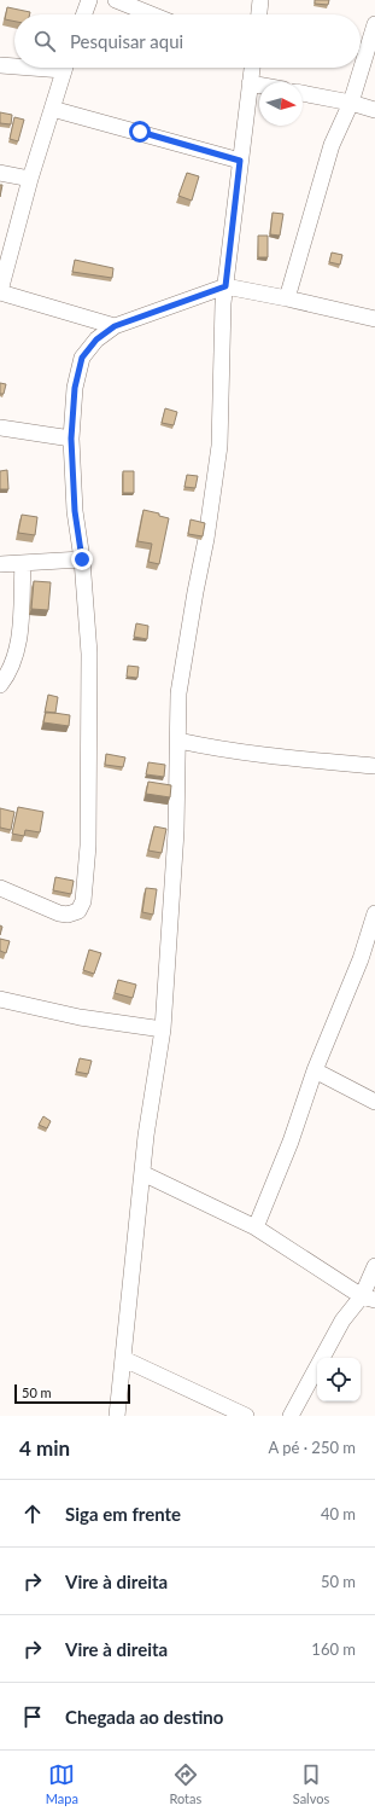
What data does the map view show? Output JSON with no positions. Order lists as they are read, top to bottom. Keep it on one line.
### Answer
{"scale_bar":"50 m","north":"right","page":{"search":"Pesquisar aqui","scale":"50 m","heading":["4 min","A pé · 250 m"],"list":[["Siga em frente","40 m"],["Vire à direita","50 m"],["Vire à direita","160 m"],"Chegada ao destino"],"nav":["Mapa","Rotas","Salvos"]}}
